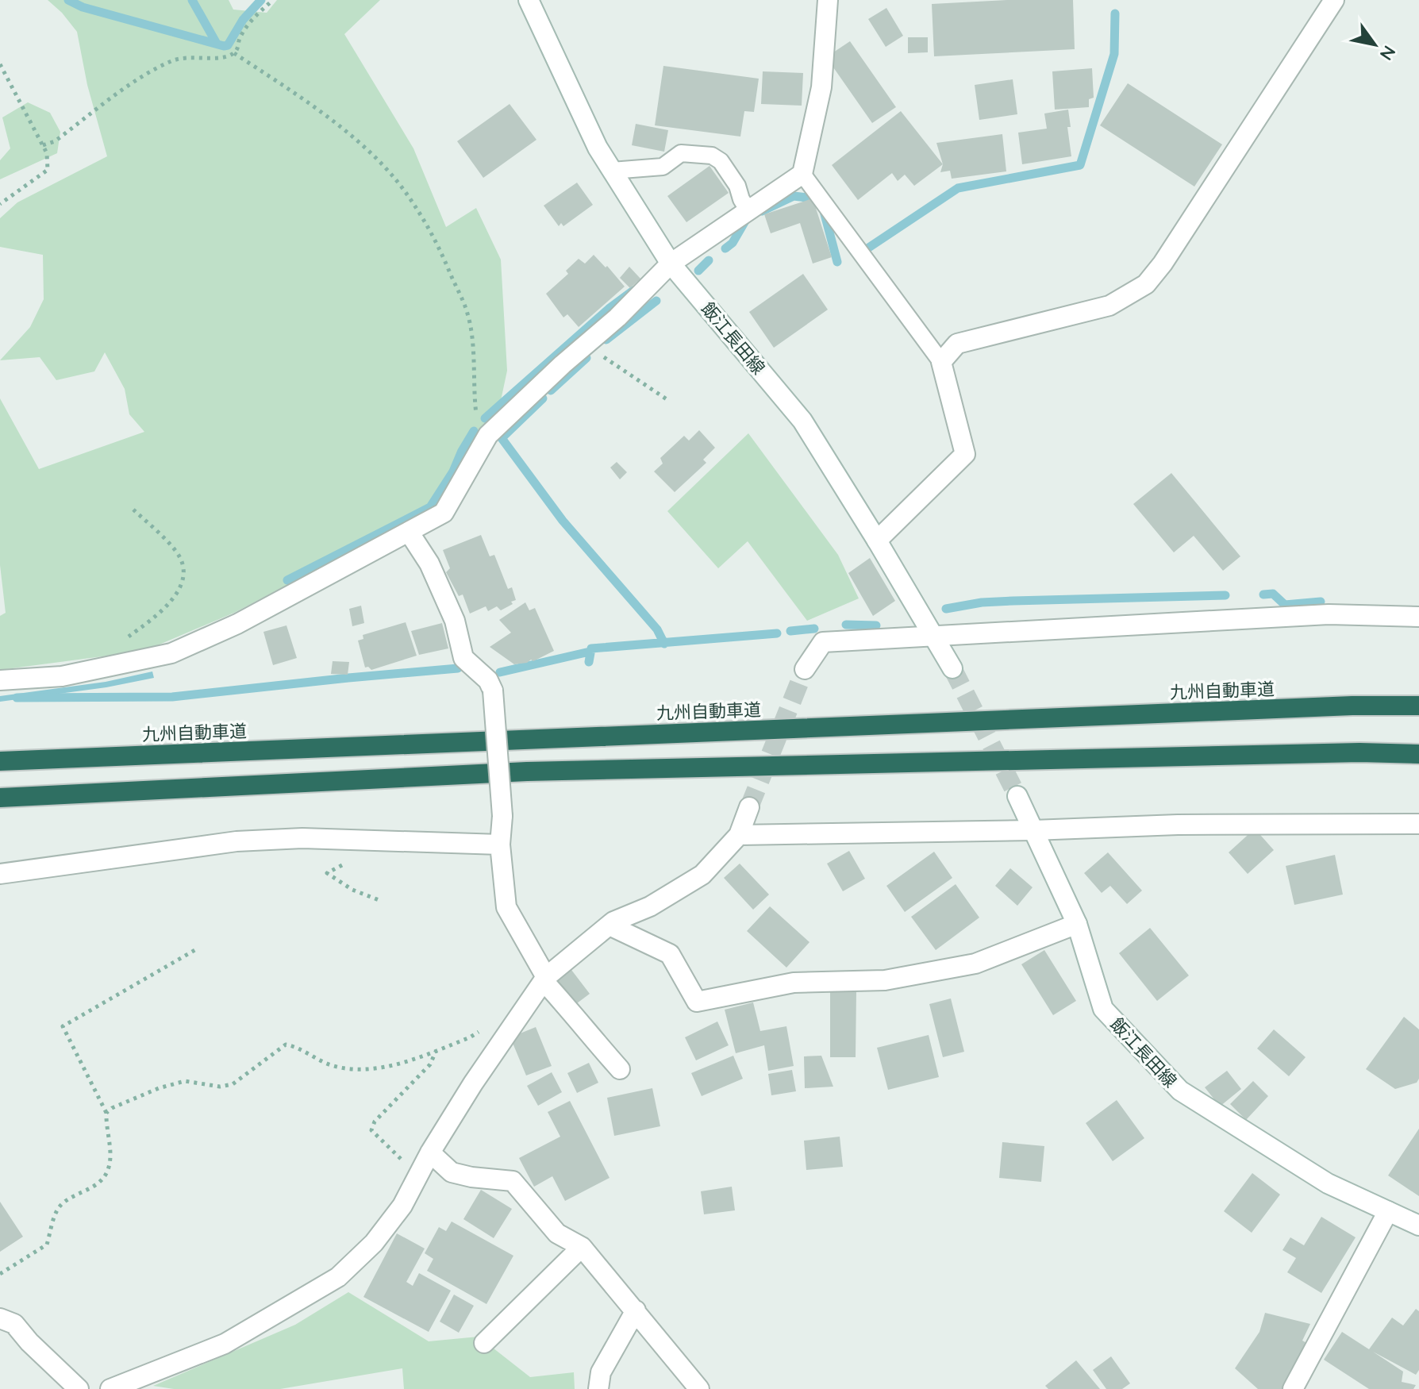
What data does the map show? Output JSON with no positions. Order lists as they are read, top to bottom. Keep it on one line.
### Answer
{"streets":{"highway":["九州自動車道"],"street":["飯江長田線"]},"north":"bottom right"}
